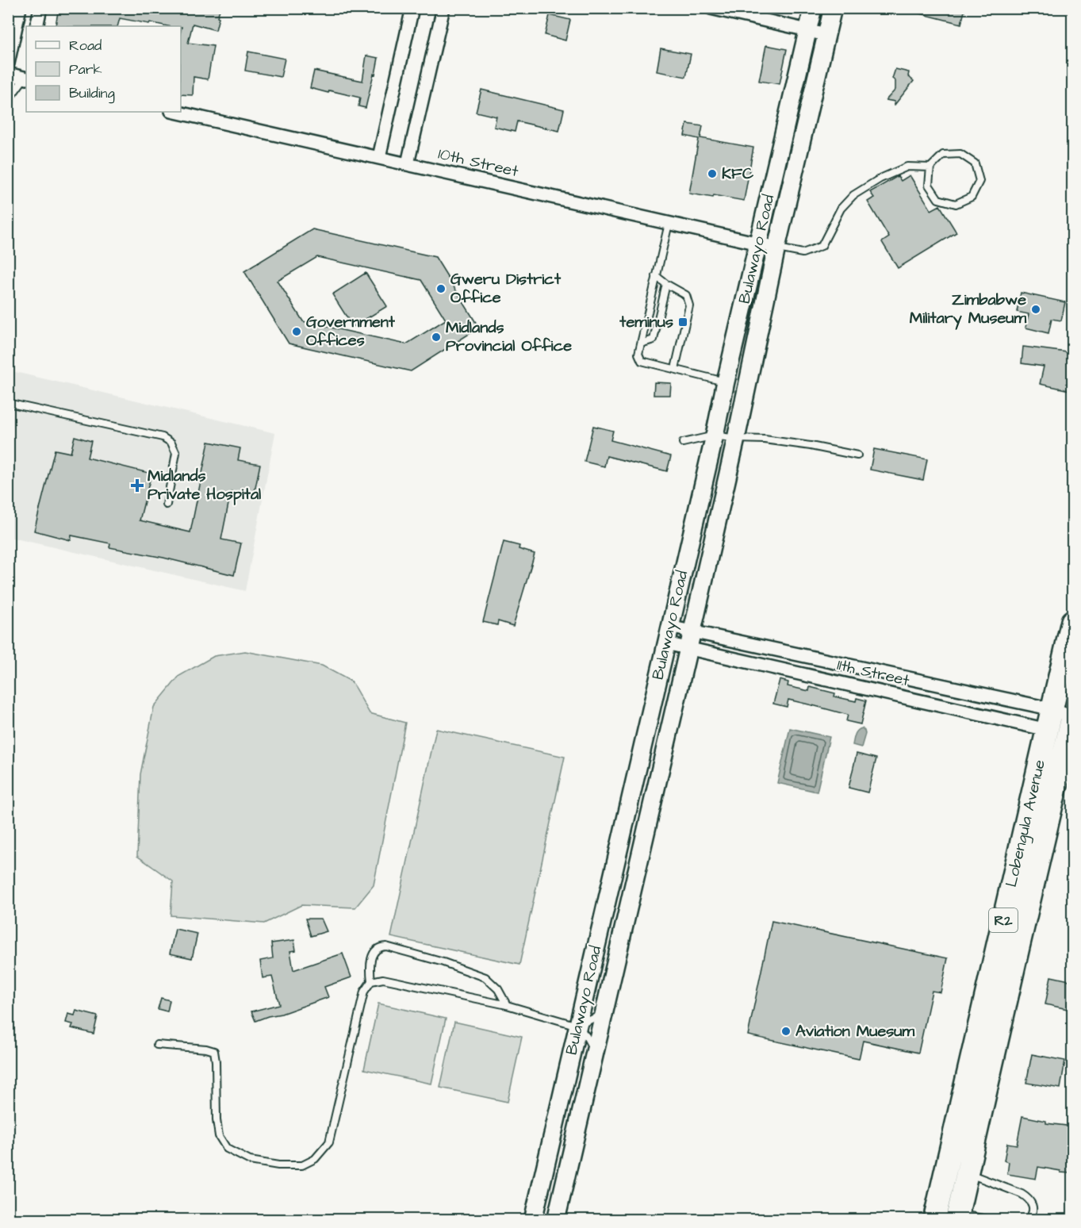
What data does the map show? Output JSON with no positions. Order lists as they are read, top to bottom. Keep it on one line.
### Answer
{"streets":{"highway":["Lobengula Avenue","R2"],"street":["10th Street","Bulawayo Road","11th Street"]},"crossings":[["10th Street","Bulawayo Road"],["Bulawayo Road","11th Street"],["11th Street","Lobengula Avenue"]],"places":{"other":["KFC","Gweru District Office","Zimbabwe Military Museum","Government Offices","Midlands Provincial Office","Aviation Muesum"],"transit":["teminus"],"health":["Midlands Private Hospital"]},"legend":["Road","Park","Building"]}
